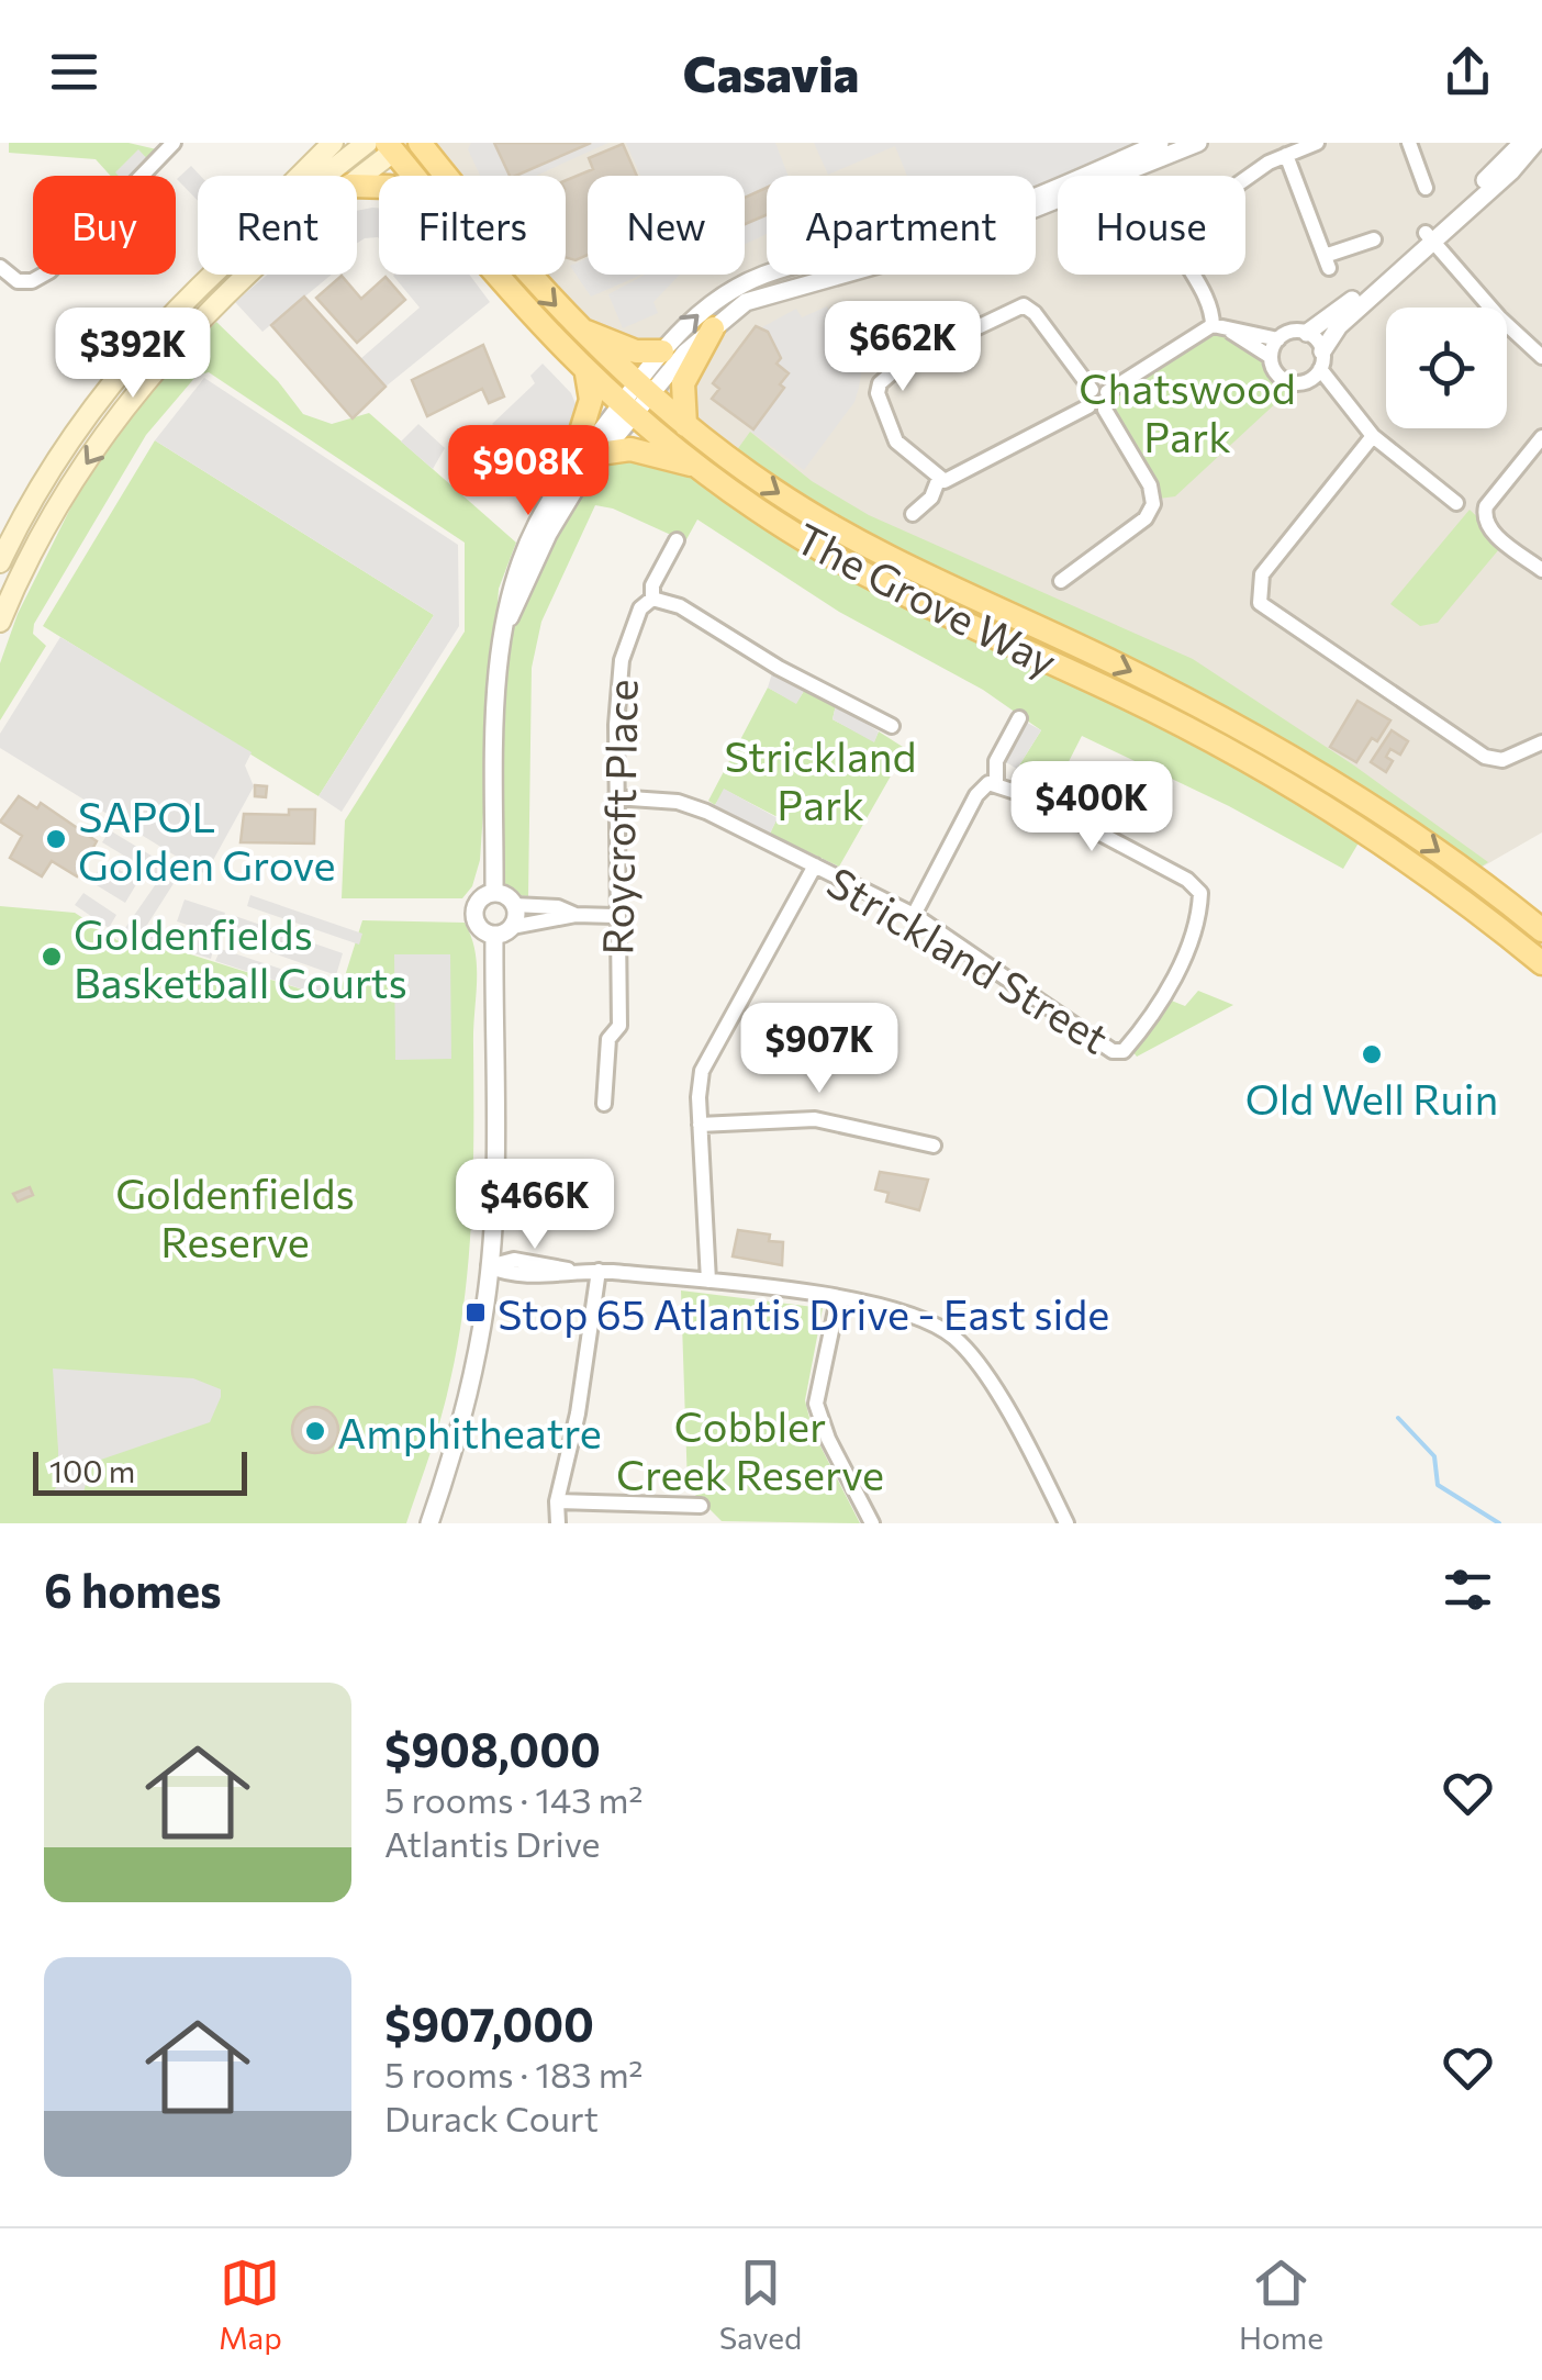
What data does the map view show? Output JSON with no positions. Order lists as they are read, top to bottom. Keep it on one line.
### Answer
{"streets":{"main road":["The Grove Way"],"street":["Roycroft Place","Strickland Street"]},"crossings":[["Roycroft Place","Strickland Street"]],"parks":["Chatswood Park","Strickland Park","Goldenfields Reserve","Cobbler Creek Reserve"],"places":{"other":["SAPOL Golden Grove","Goldenfields Basketball Courts","Old Well Ruin","Amphitheatre"],"transit":["Stop 65 Atlantis Drive - East side"]},"scale_bar":"100 m","page":{"header":"Casavia","chip":["Buy","Rent","Filters","New","Apartment","House"],"price":["$662K","$392K","$908K","$400K","$907K","$466K"],"scale":"100 m","heading":"6 homes","list":[{"name":"$908,000","note":"5 rooms · 143 m² · Atlantis Drive"},{"name":"$907,000","note":"5 rooms · 183 m² · Durack Court"}],"tabs":["Map","Saved","Home"]}}
